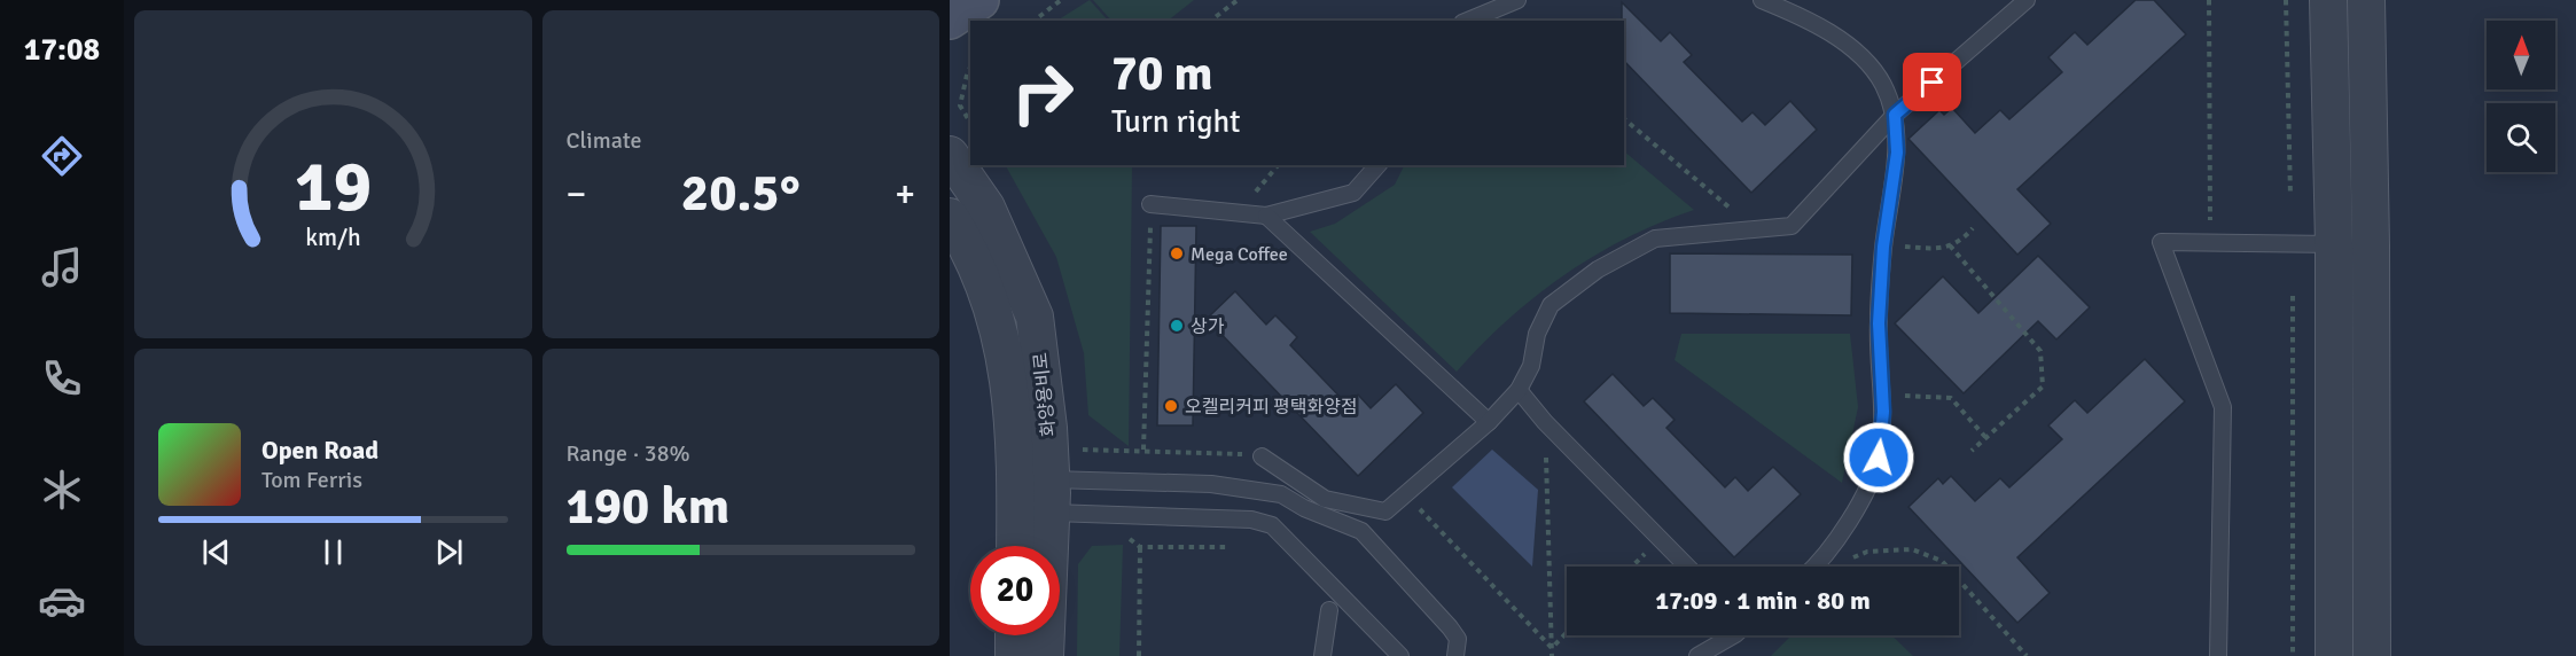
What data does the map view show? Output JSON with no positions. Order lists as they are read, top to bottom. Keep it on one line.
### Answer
{"streets":{"street":["화양용비로"]},"places":["Mega Coffee","상가","오켈리커피 평택화양점"],"north":"top","page":{"tabs":"17:08","tile":["Climate",["Range · 38%","190 km"]],"turn":["70 m","Turn right"],"heat":["−","20.5°","+"],"song":["Open Road","Tom Ferris"],"limit":"20","trip":"17:09 · 1 min · 80 m","gauge":["19","km/h"]}}
